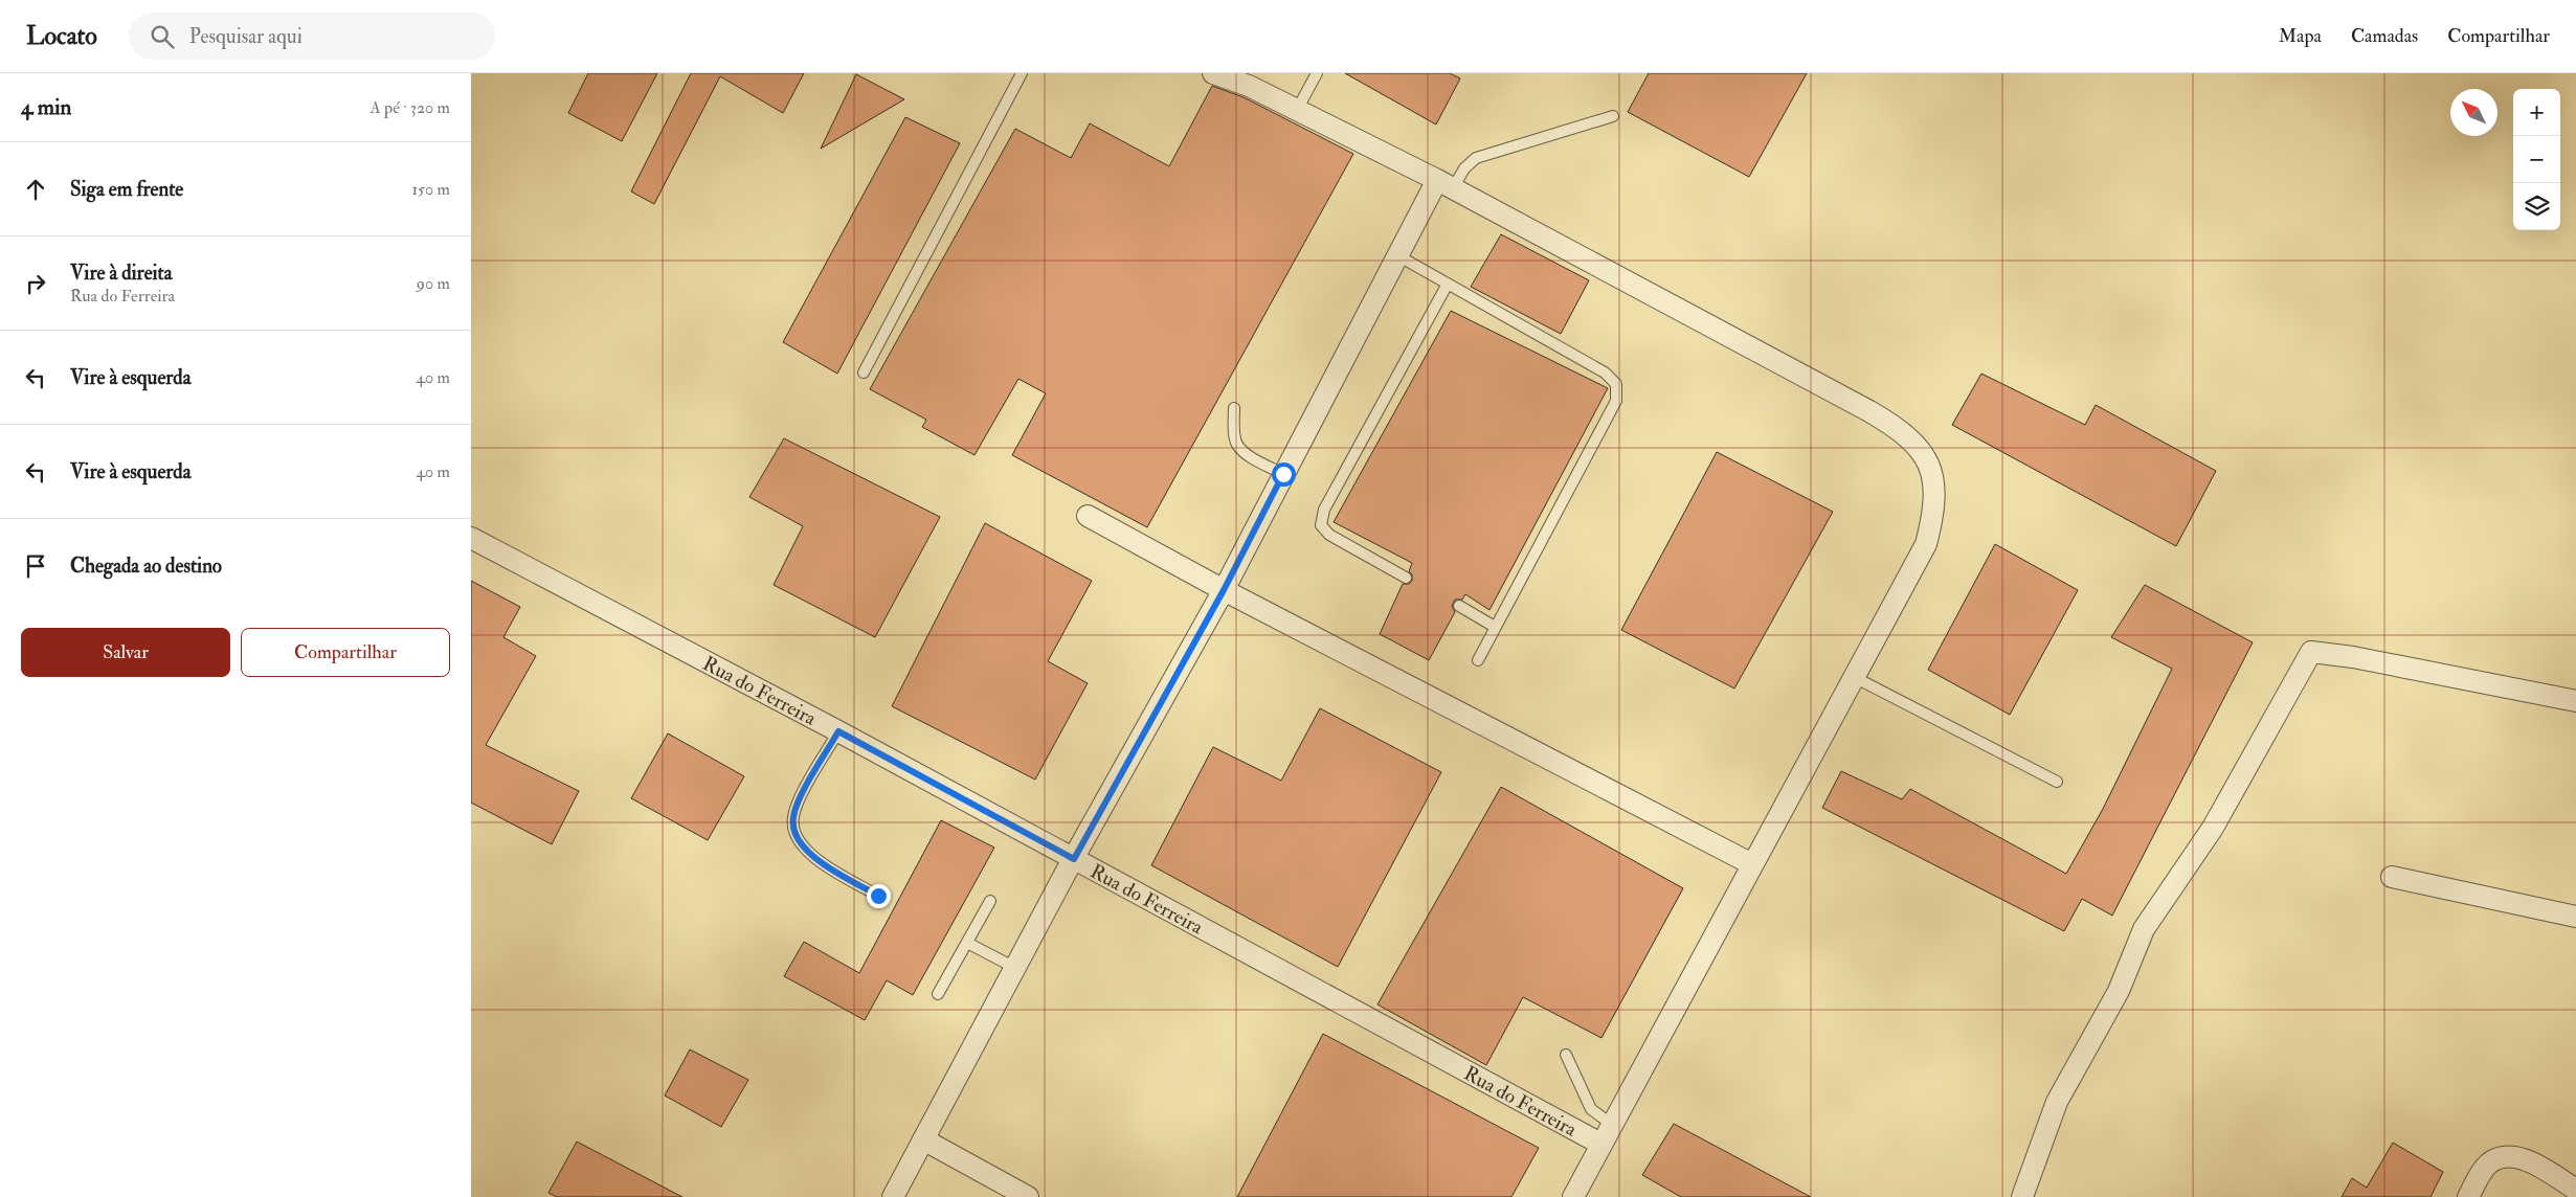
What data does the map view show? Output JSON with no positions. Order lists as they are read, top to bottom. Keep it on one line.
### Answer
{"streets":{"street":["Rua do Ferreira"]},"north":"top left","page":{"header":"Locato","search":"Pesquisar aqui","nav":["Mapa","Camadas","Compartilhar"],"heading":["4 min","A pé · 320 m"],"map_buttons":["+","−"],"list":[["Siga em frente","150 m"],["Vire à direita","Rua do Ferreira","90 m"],["Vire à esquerda","40 m"],["Vire à esquerda","40 m"],"Chegada ao destino"],"buttons":["Salvar","Compartilhar"]}}
